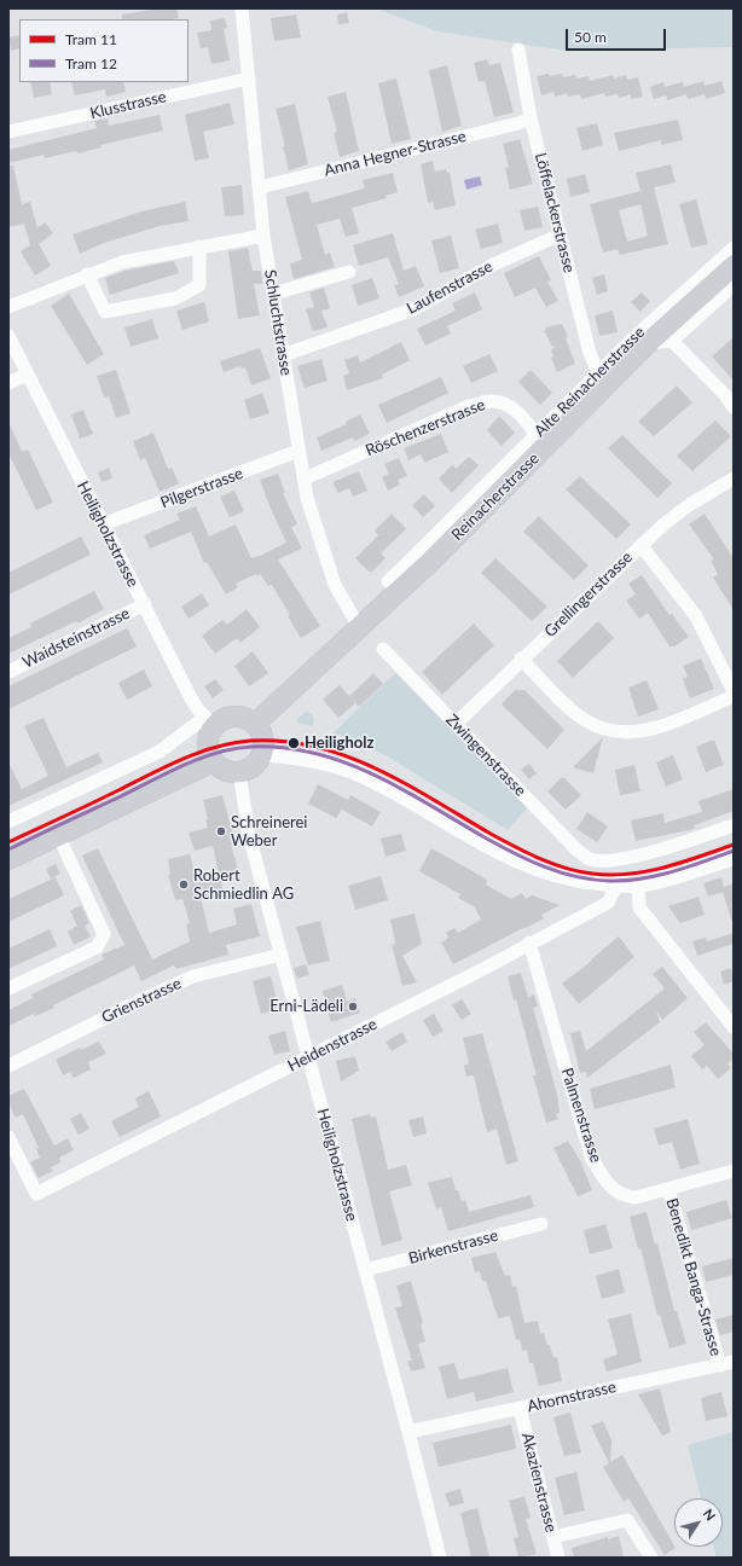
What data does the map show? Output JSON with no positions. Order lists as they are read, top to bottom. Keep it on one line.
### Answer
{"streets":{"main road":["Reinacherstrasse"],"street":["Klusstrasse","Anna Hegner-Strasse","Löffelackerstrasse","Laufenstrasse","Schluchtstrasse","Alte Reinacherstrasse","Röschenzerstrasse","Pilgerstrasse","Heiligholzstrasse","Grellingerstrasse","Waidsteinstrasse","Zwingenstrasse","Grienstrasse","Heidenstrasse","Palmenstrasse","Birkenstrasse","Benedikt Banga-Strasse","Ahornstrasse","Akazienstrasse"]},"crossings":[["Klusstrasse","Schluchtstrasse"],["Anna Hegner-Strasse","Löffelackerstrasse"],["Anna Hegner-Strasse","Schluchtstrasse"],["Löffelackerstrasse","Laufenstrasse"],["Löffelackerstrasse","Alte Reinacherstrasse"],["Laufenstrasse","Schluchtstrasse"],["Schluchtstrasse","Röschenzerstrasse"],["Schluchtstrasse","Pilgerstrasse"],["Schluchtstrasse","Reinacherstrasse"],["Alte Reinacherstrasse","Röschenzerstrasse"],["Alte Reinacherstrasse","Reinacherstrasse"],["Pilgerstrasse","Heiligholzstrasse"],["Reinacherstrasse","Heiligholzstrasse"],["Heiligholzstrasse","Waidsteinstrasse"],["Heiligholzstrasse","Grienstrasse"],["Heiligholzstrasse","Heidenstrasse"],["Heiligholzstrasse","Birkenstrasse"],["Heiligholzstrasse","Ahornstrasse"],["Grellingerstrasse","Zwingenstrasse"],["Heidenstrasse","Palmenstrasse"],["Palmenstrasse","Benedikt Banga-Strasse"],["Benedikt Banga-Strasse","Ahornstrasse"],["Ahornstrasse","Akazienstrasse"]],"places":["Heiligholz","Schreinerei Weber","Robert Schmiedlin AG","Erni-Lädeli"],"lines":["tram line 11","tram line 12"],"legend":["Tram 11","Tram 12"],"scale_bar":"50 m","north":"top right"}
